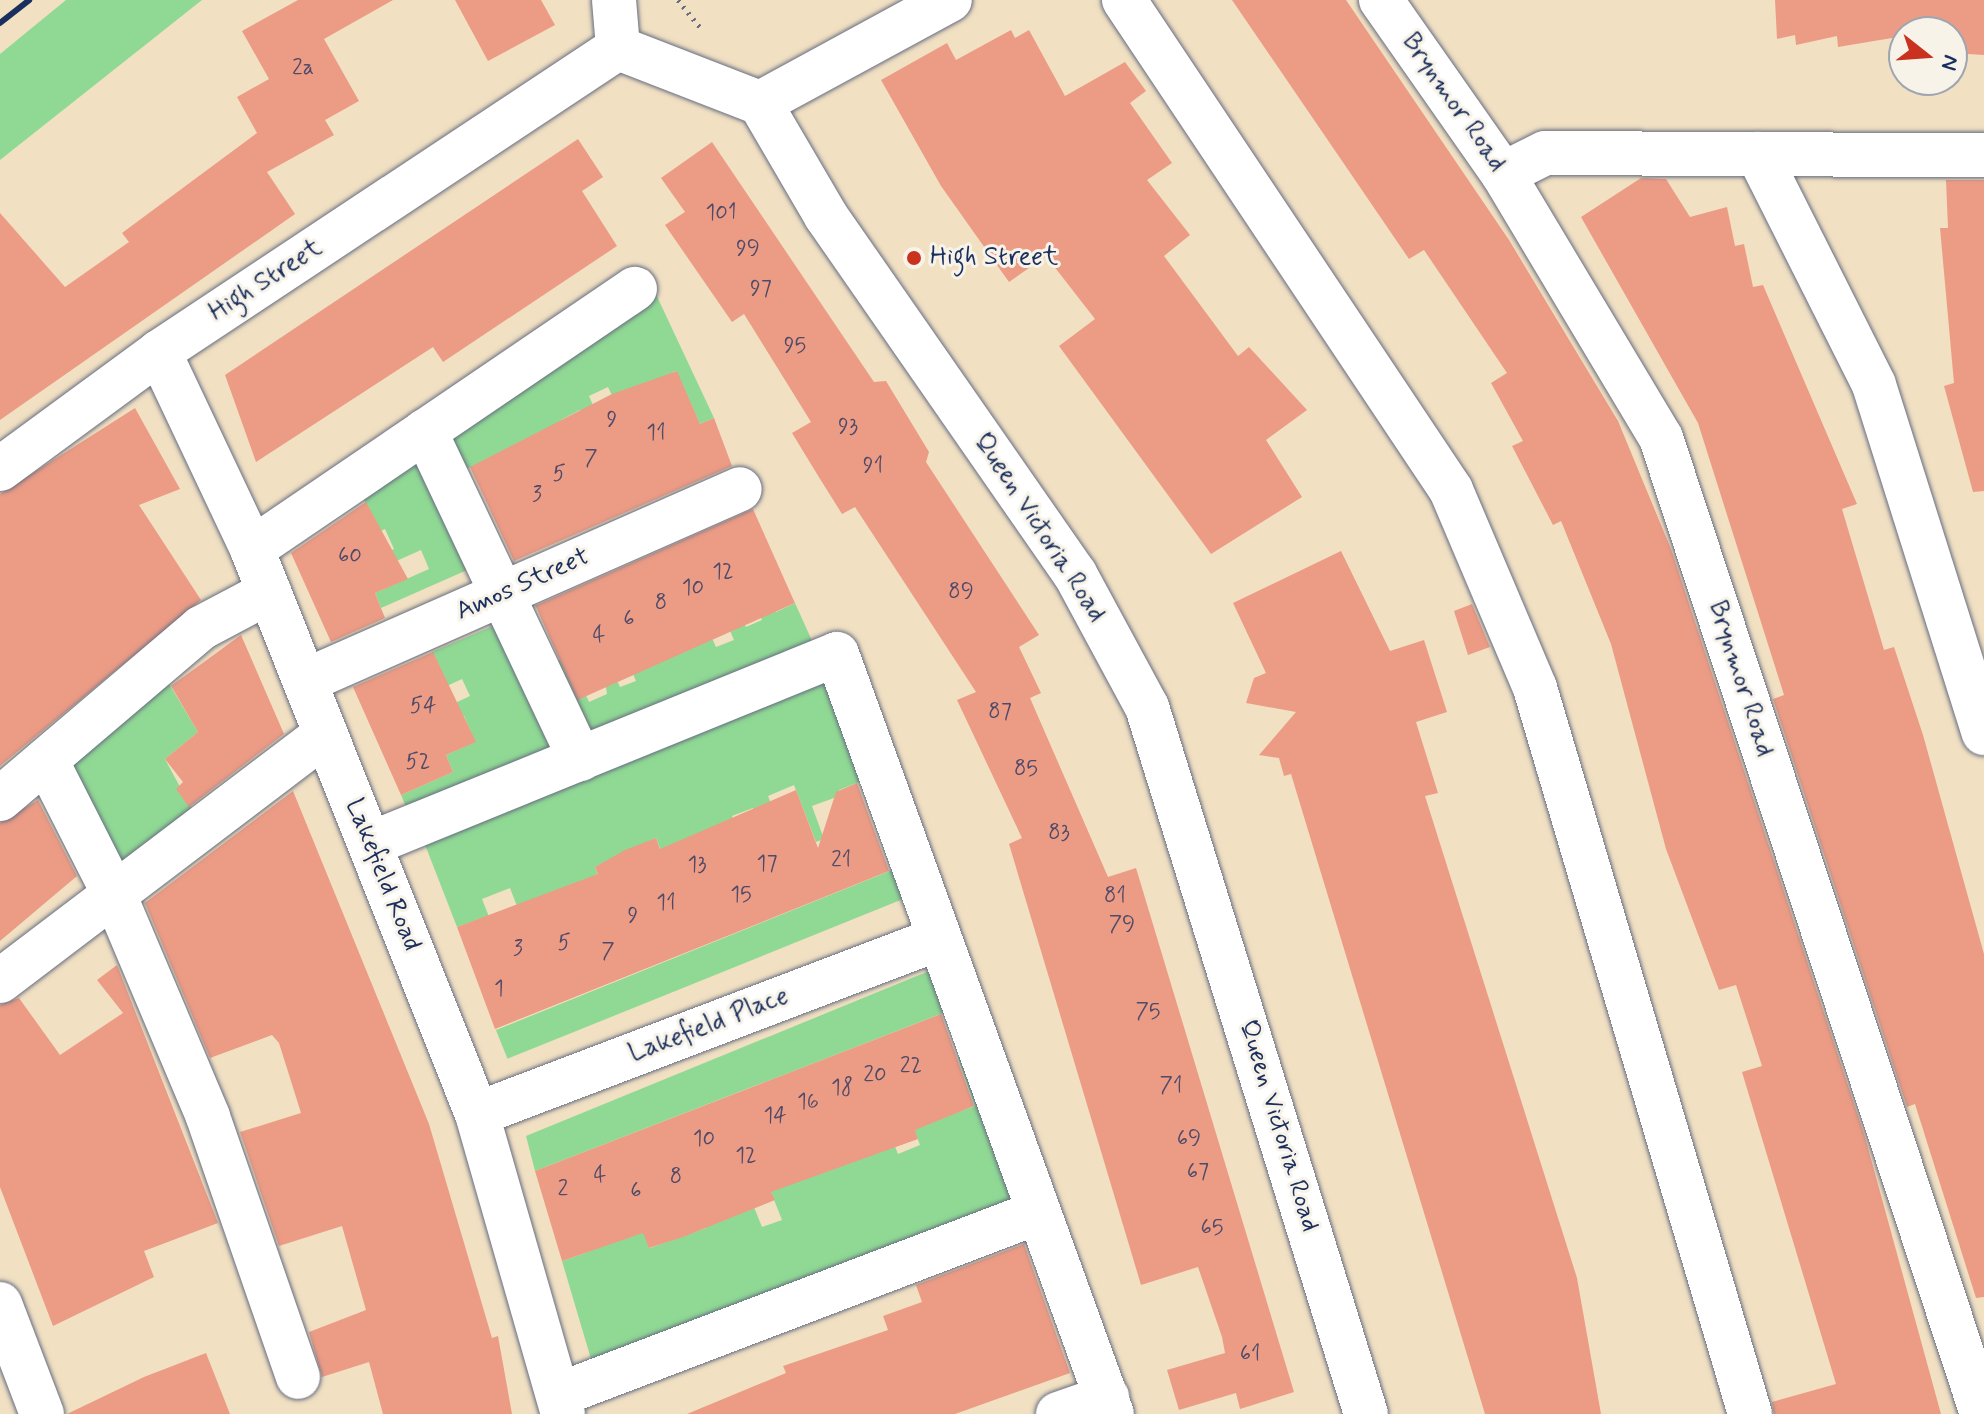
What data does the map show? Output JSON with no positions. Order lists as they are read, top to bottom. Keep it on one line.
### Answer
{"streets":{"street":["Brynmor Road","High Street","Queen Victoria Road","Amos Street","Lakefield Road","Lakefield Place"]},"crossings":[["High Street","Lakefield Road"],["Amos Street","Lakefield Road"],["Lakefield Road","Lakefield Place"]],"places":["High Street"],"house_numbers":["2a","101","99","97","95","9","93","11","7","91","5","3","60","12","10","89","8","6","4","54","87","52","85","83","21","17","13","15","81","11","9","79","5","3","7","1","75","22","20","71","18","16","14","10","69","12","67","4","8","2","6","65","61"],"north":"right"}
